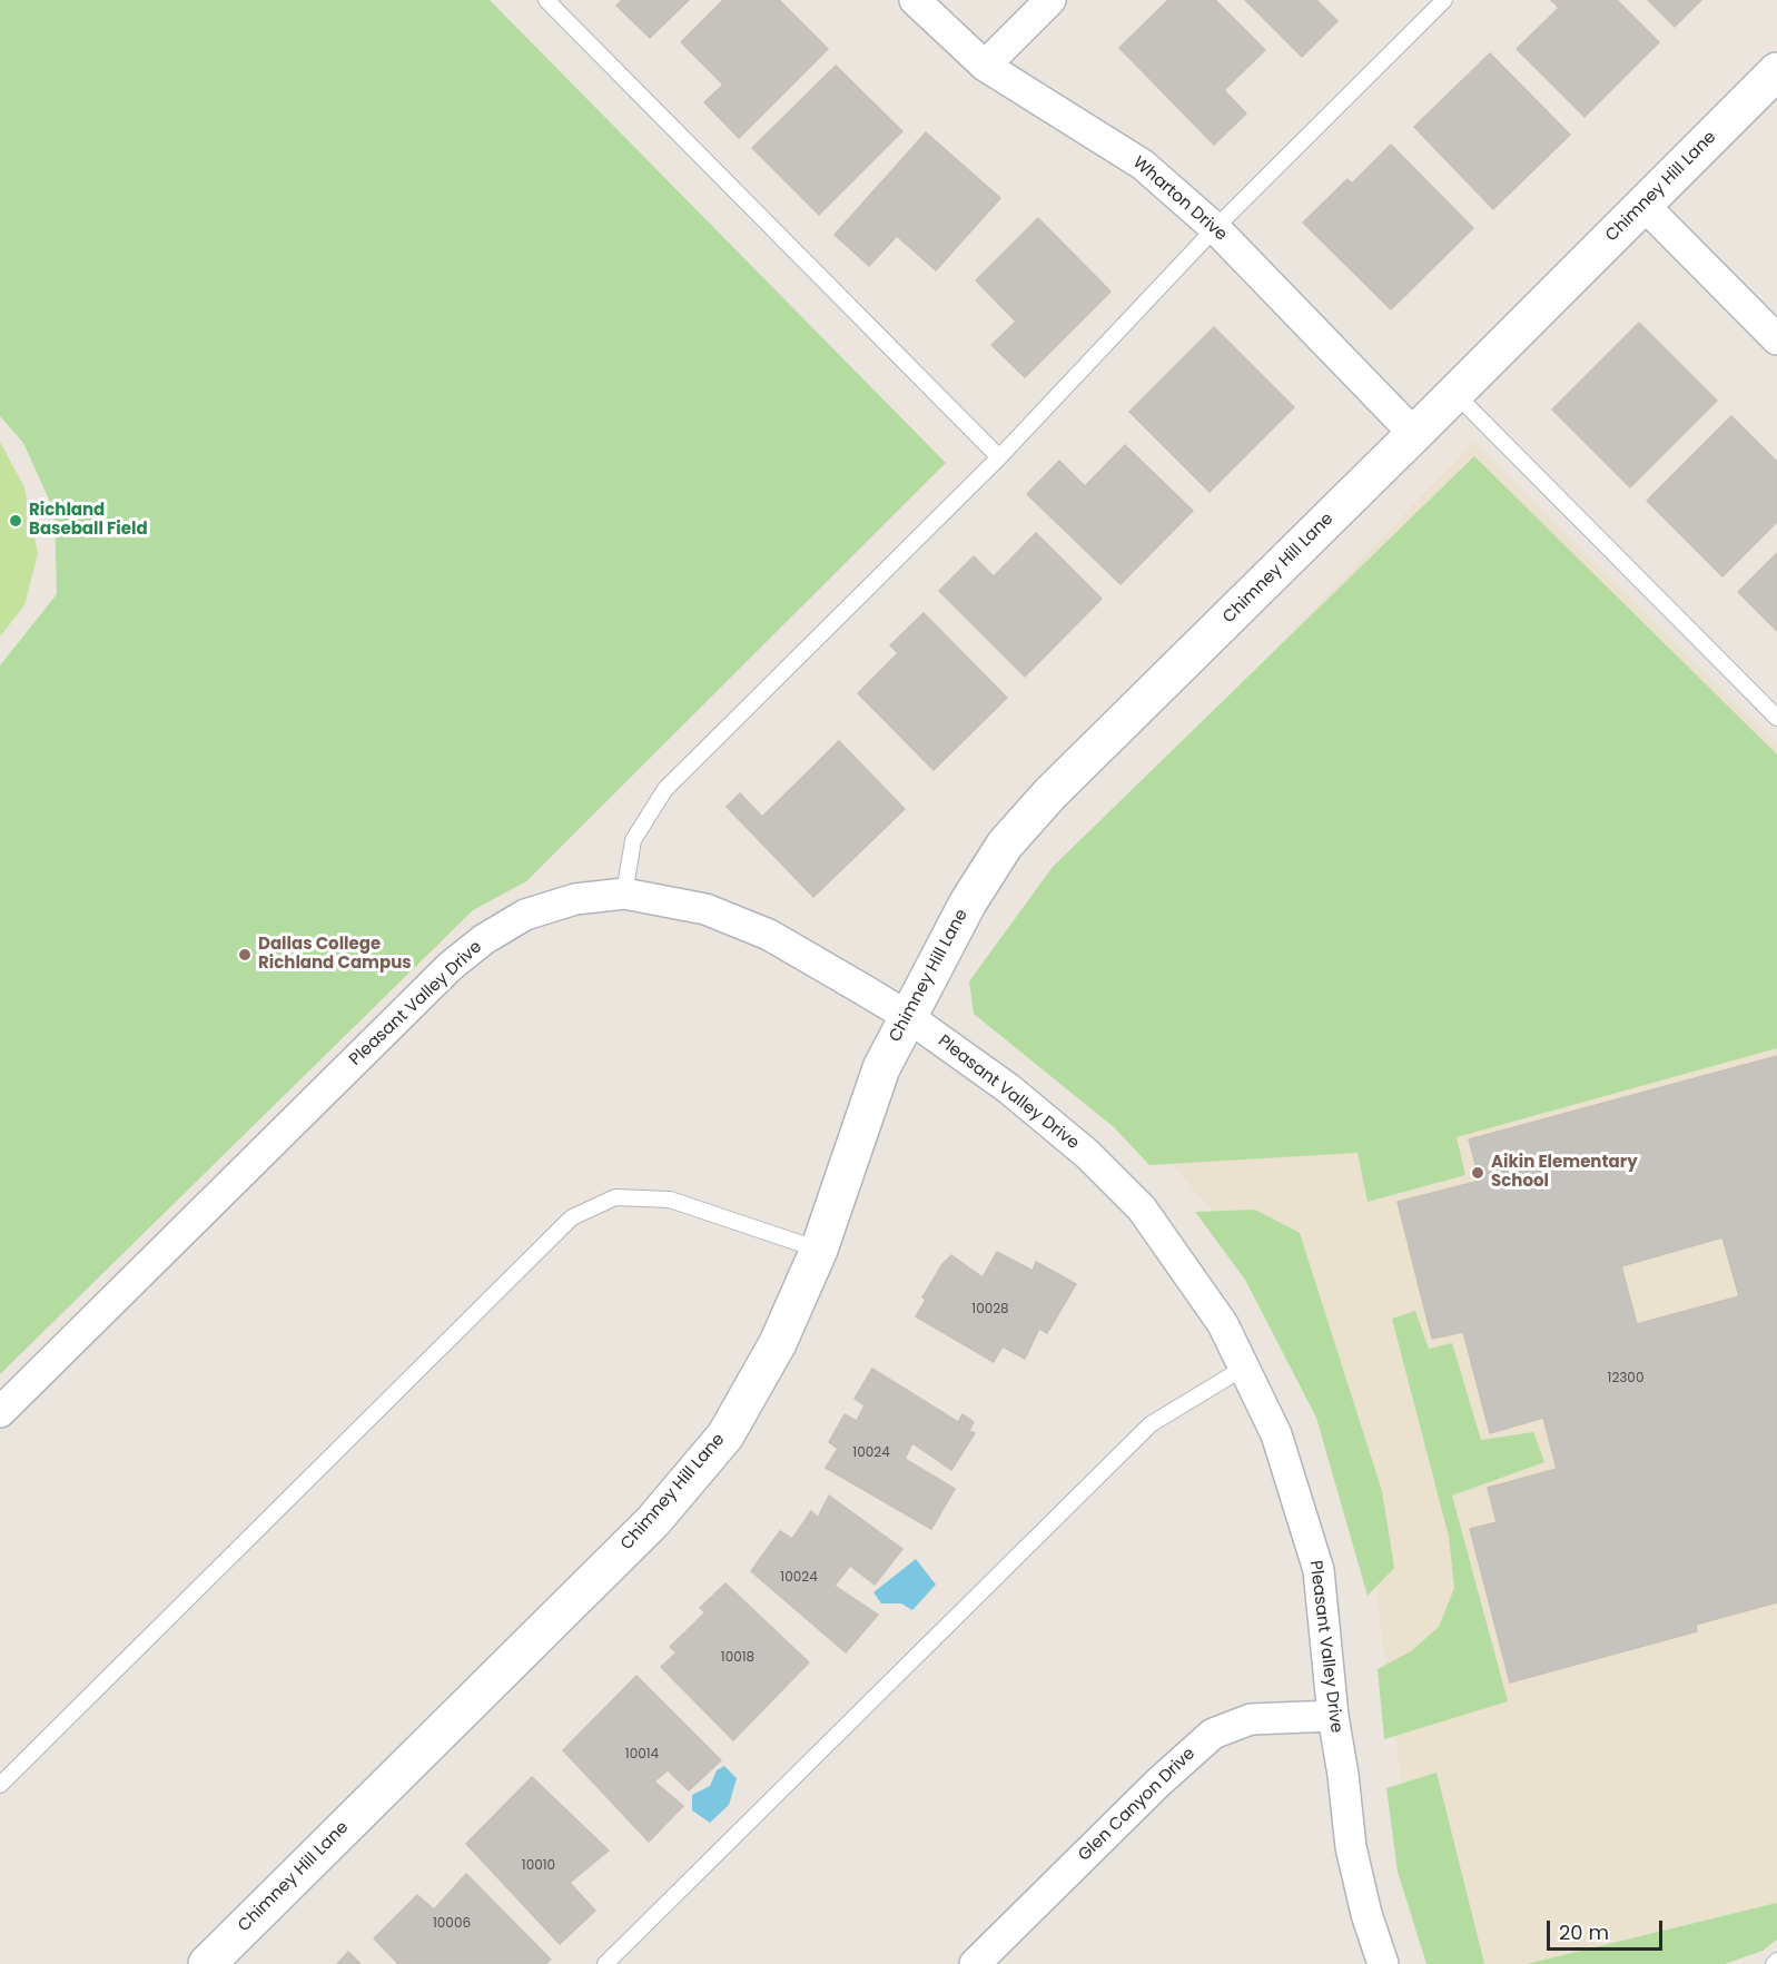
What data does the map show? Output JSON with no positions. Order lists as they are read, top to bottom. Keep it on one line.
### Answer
{"streets":{"street":["Chimney Hill Lane","Wharton Drive","Pleasant Valley Drive","Glen Canyon Drive"]},"crossings":[["Chimney Hill Lane","Wharton Drive"],["Chimney Hill Lane","Pleasant Valley Drive"],["Pleasant Valley Drive","Glen Canyon Drive"]],"places":["Richland Baseball Field","Dallas College Richland Campus","Aikin Elementary School"],"house_numbers":["10028","12300","10024","10024","10018","10014","10010","10006"],"scale_bar":"20 m"}
